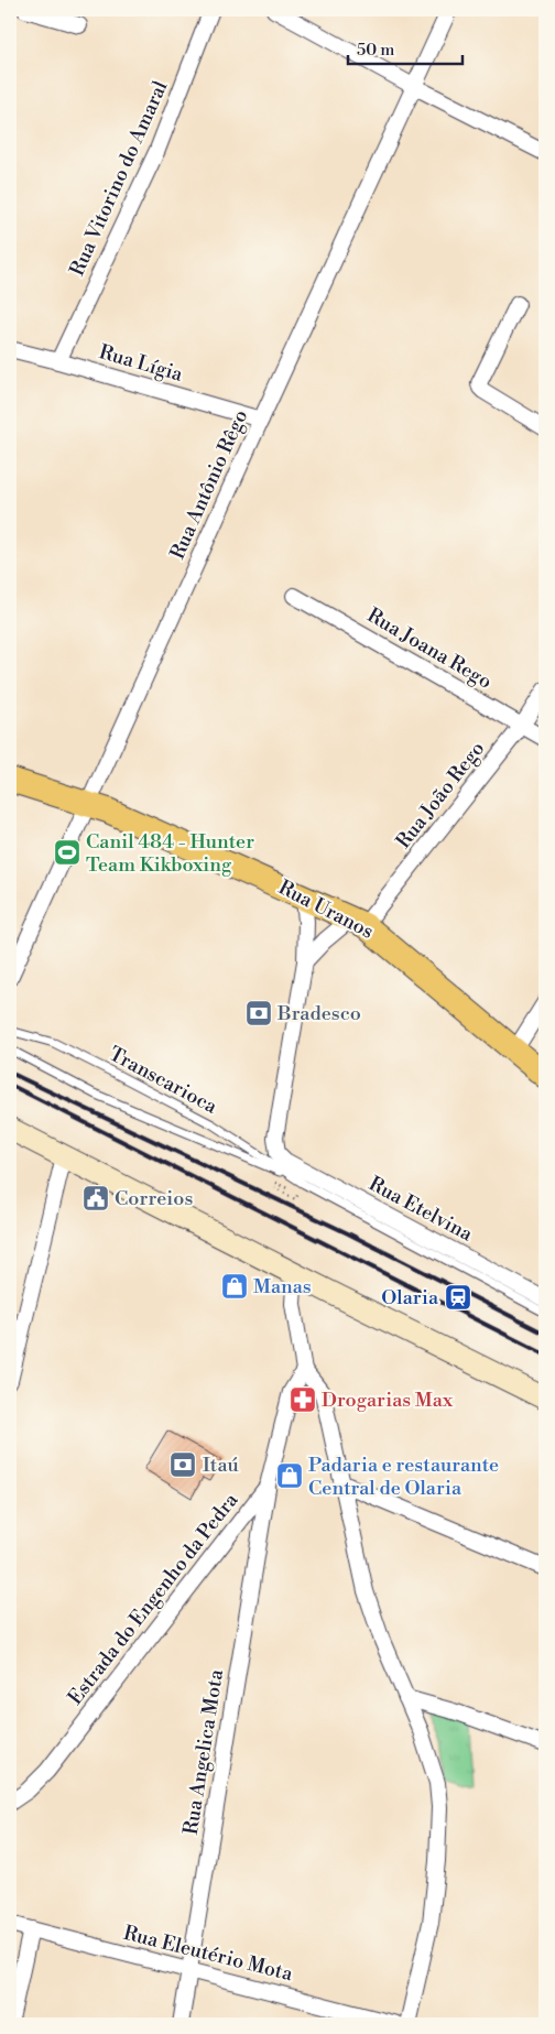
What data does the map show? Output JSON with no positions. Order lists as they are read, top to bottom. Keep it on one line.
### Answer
{"streets":{"main road":["Rua Uranos"],"street":["Rua Vitorino do Amaral","Rua Lígia","Rua Antônio Rêgo","Rua Joana Rego","Rua João Rego","Rua Etelvina","Estrada do Engenho da Pedra","Rua Angelica Mota","Rua Eleutério Mota"],"lane":["Transcarioca"]},"crossings":[["Rua Vitorino do Amaral","Rua Lígia"],["Rua Lígia","Rua Antônio Rêgo"],["Rua Antônio Rêgo","Rua Uranos"],["Rua Joana Rego","Rua João Rego"],["Rua João Rego","Rua Uranos"],["Rua João Rego","Rua Etelvina"],["Estrada do Engenho da Pedra","Rua Angelica Mota"],["Rua Angelica Mota","Rua Eleutério Mota"]],"places":{"sports":["Canil 484 - Hunter Team Kikboxing"],"bank":["Bradesco","Itaú"],"public building":["Correios"],"shop":["Manas","Padaria e restaurante Central de Olaria"],"station":["Olaria"],"pharmacy":["Drogarias Max"]},"scale_bar":"50 m"}
